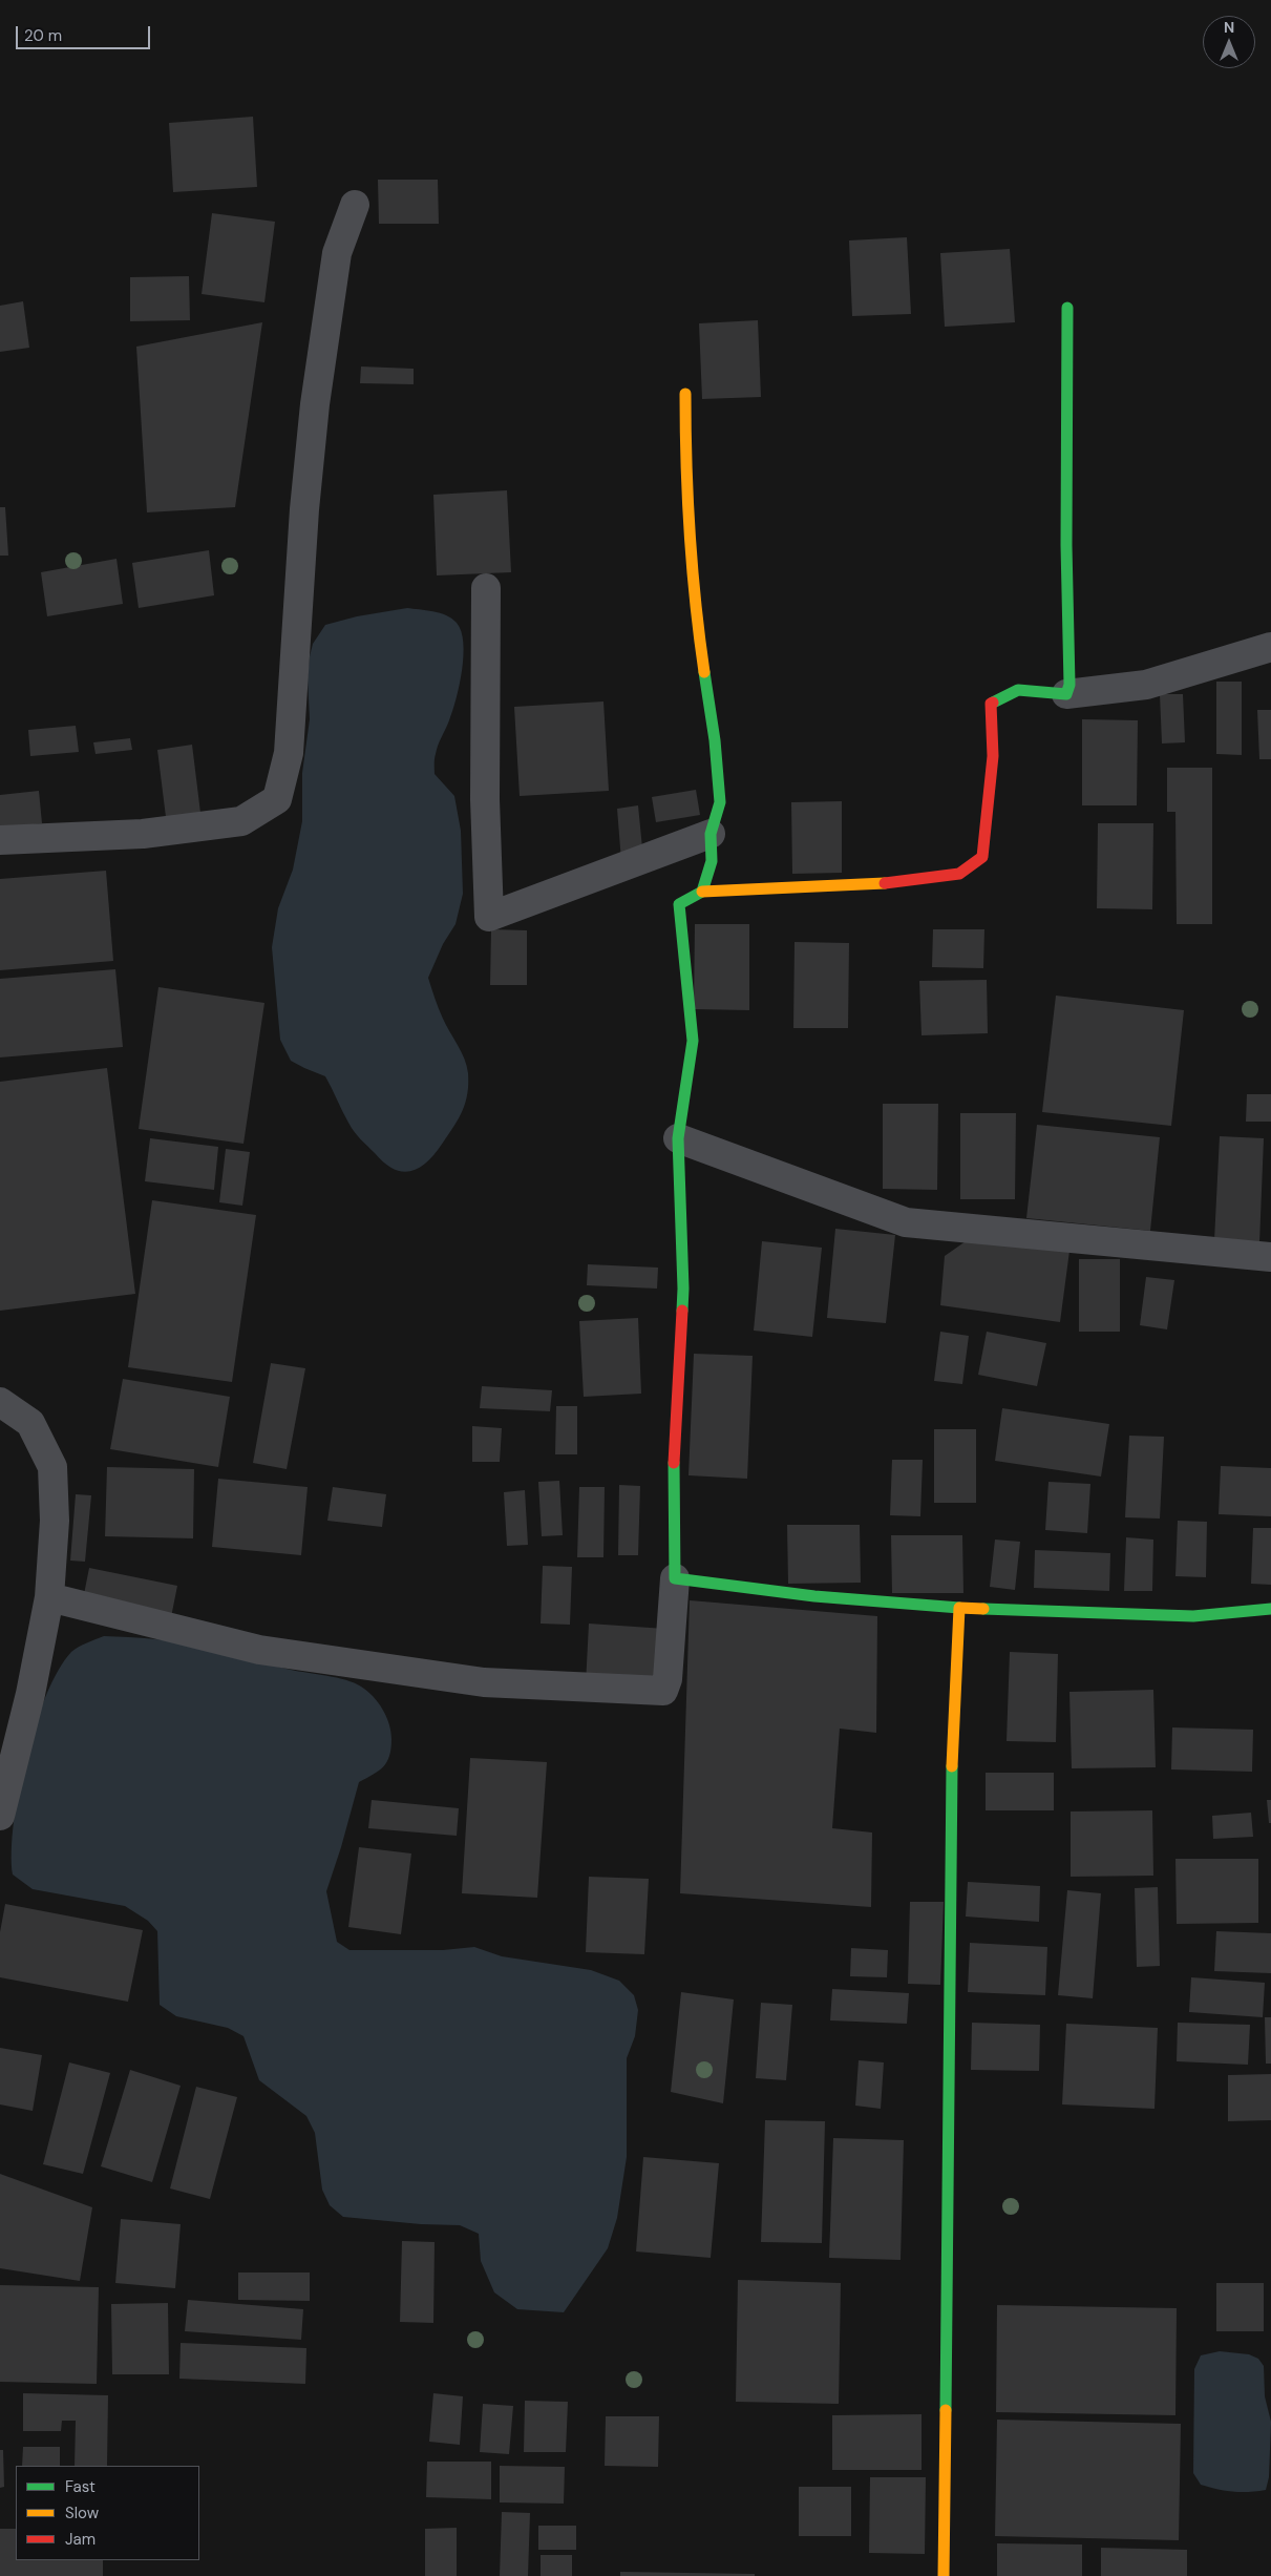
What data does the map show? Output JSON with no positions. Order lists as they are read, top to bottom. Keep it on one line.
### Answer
{"legend":["Fast","Slow","Jam"],"scale_bar":"20 m","north":"top"}
